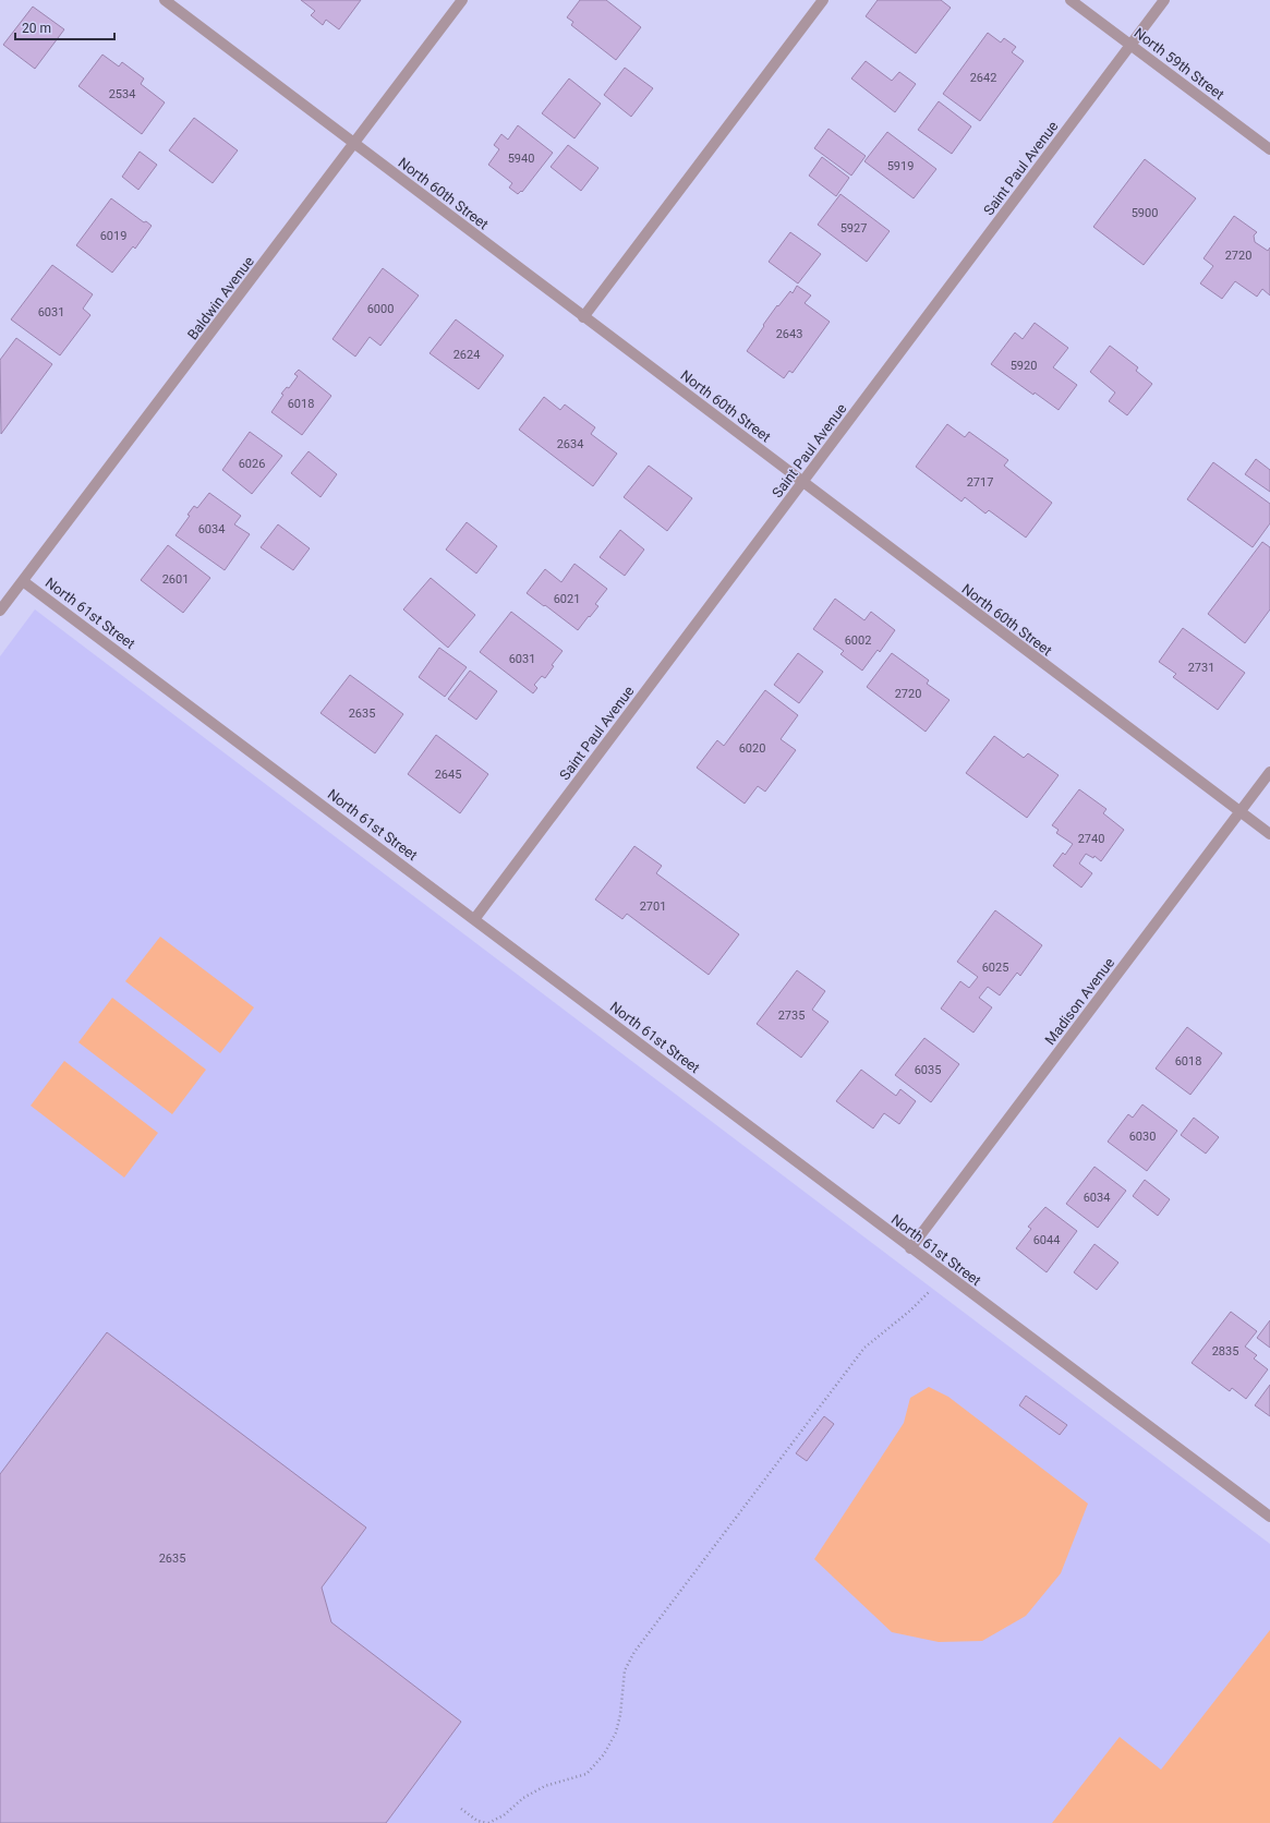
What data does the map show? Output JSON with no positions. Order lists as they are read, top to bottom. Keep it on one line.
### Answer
{"streets":{"street":["North 59th Street","Saint Paul Avenue","North 60th Street","Baldwin Avenue","North 61st Street","Madison Avenue"]},"crossings":[["North 59th Street","Saint Paul Avenue"],["Saint Paul Avenue","North 60th Street"],["Saint Paul Avenue","North 61st Street"],["North 60th Street","Baldwin Avenue"],["North 60th Street","Madison Avenue"],["Baldwin Avenue","North 61st Street"],["North 61st Street","Madison Avenue"]],"house_numbers":["2642","2534","5940","5919","5900","5927","6019","2720","6000","6031","2643","2624","5920","6018","2634","6026","2717","6034","2601","6021","6002","6031","2731","2720","2635","6020","2645","2740","2701","6025","2735","6018","6035","6030","6034","6044","2835","2635"],"scale_bar":"20 m"}
